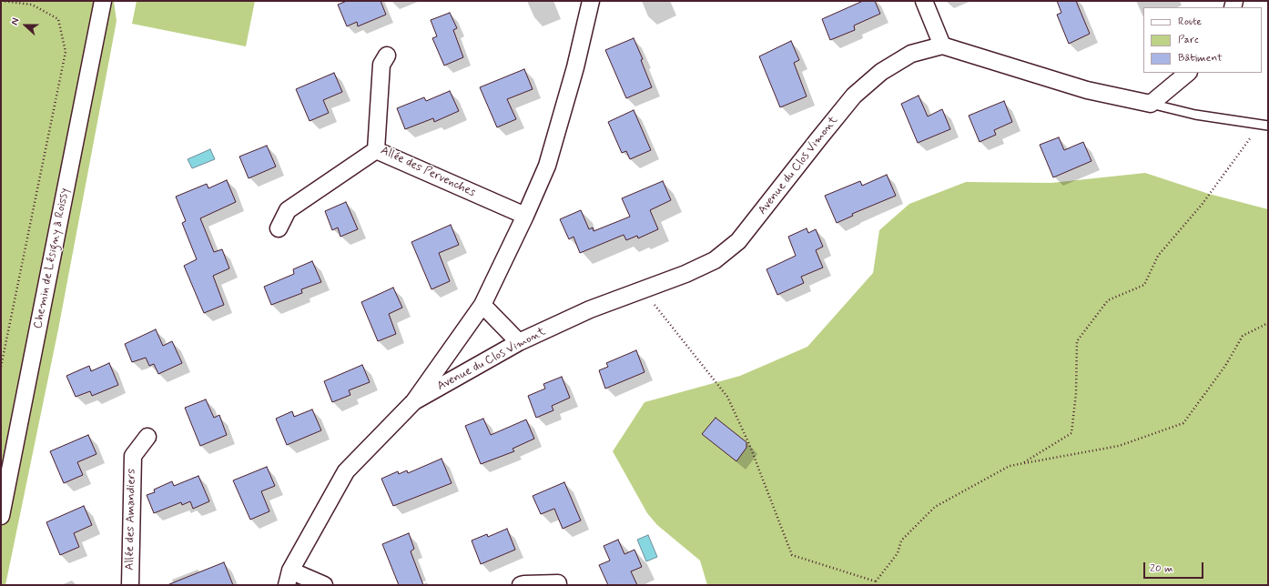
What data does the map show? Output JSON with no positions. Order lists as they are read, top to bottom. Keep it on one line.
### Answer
{"streets":{"street":["Avenue du Clos Vimont","Allée des Pervenches","Chemin de Lésigny à Roissy","Allée des Amandiers"]},"crossings":[["Avenue du Clos Vimont","Allée des Pervenches"]],"legend":["Route","Parc","Bâtiment"],"scale_bar":"20 m","north":"left"}
